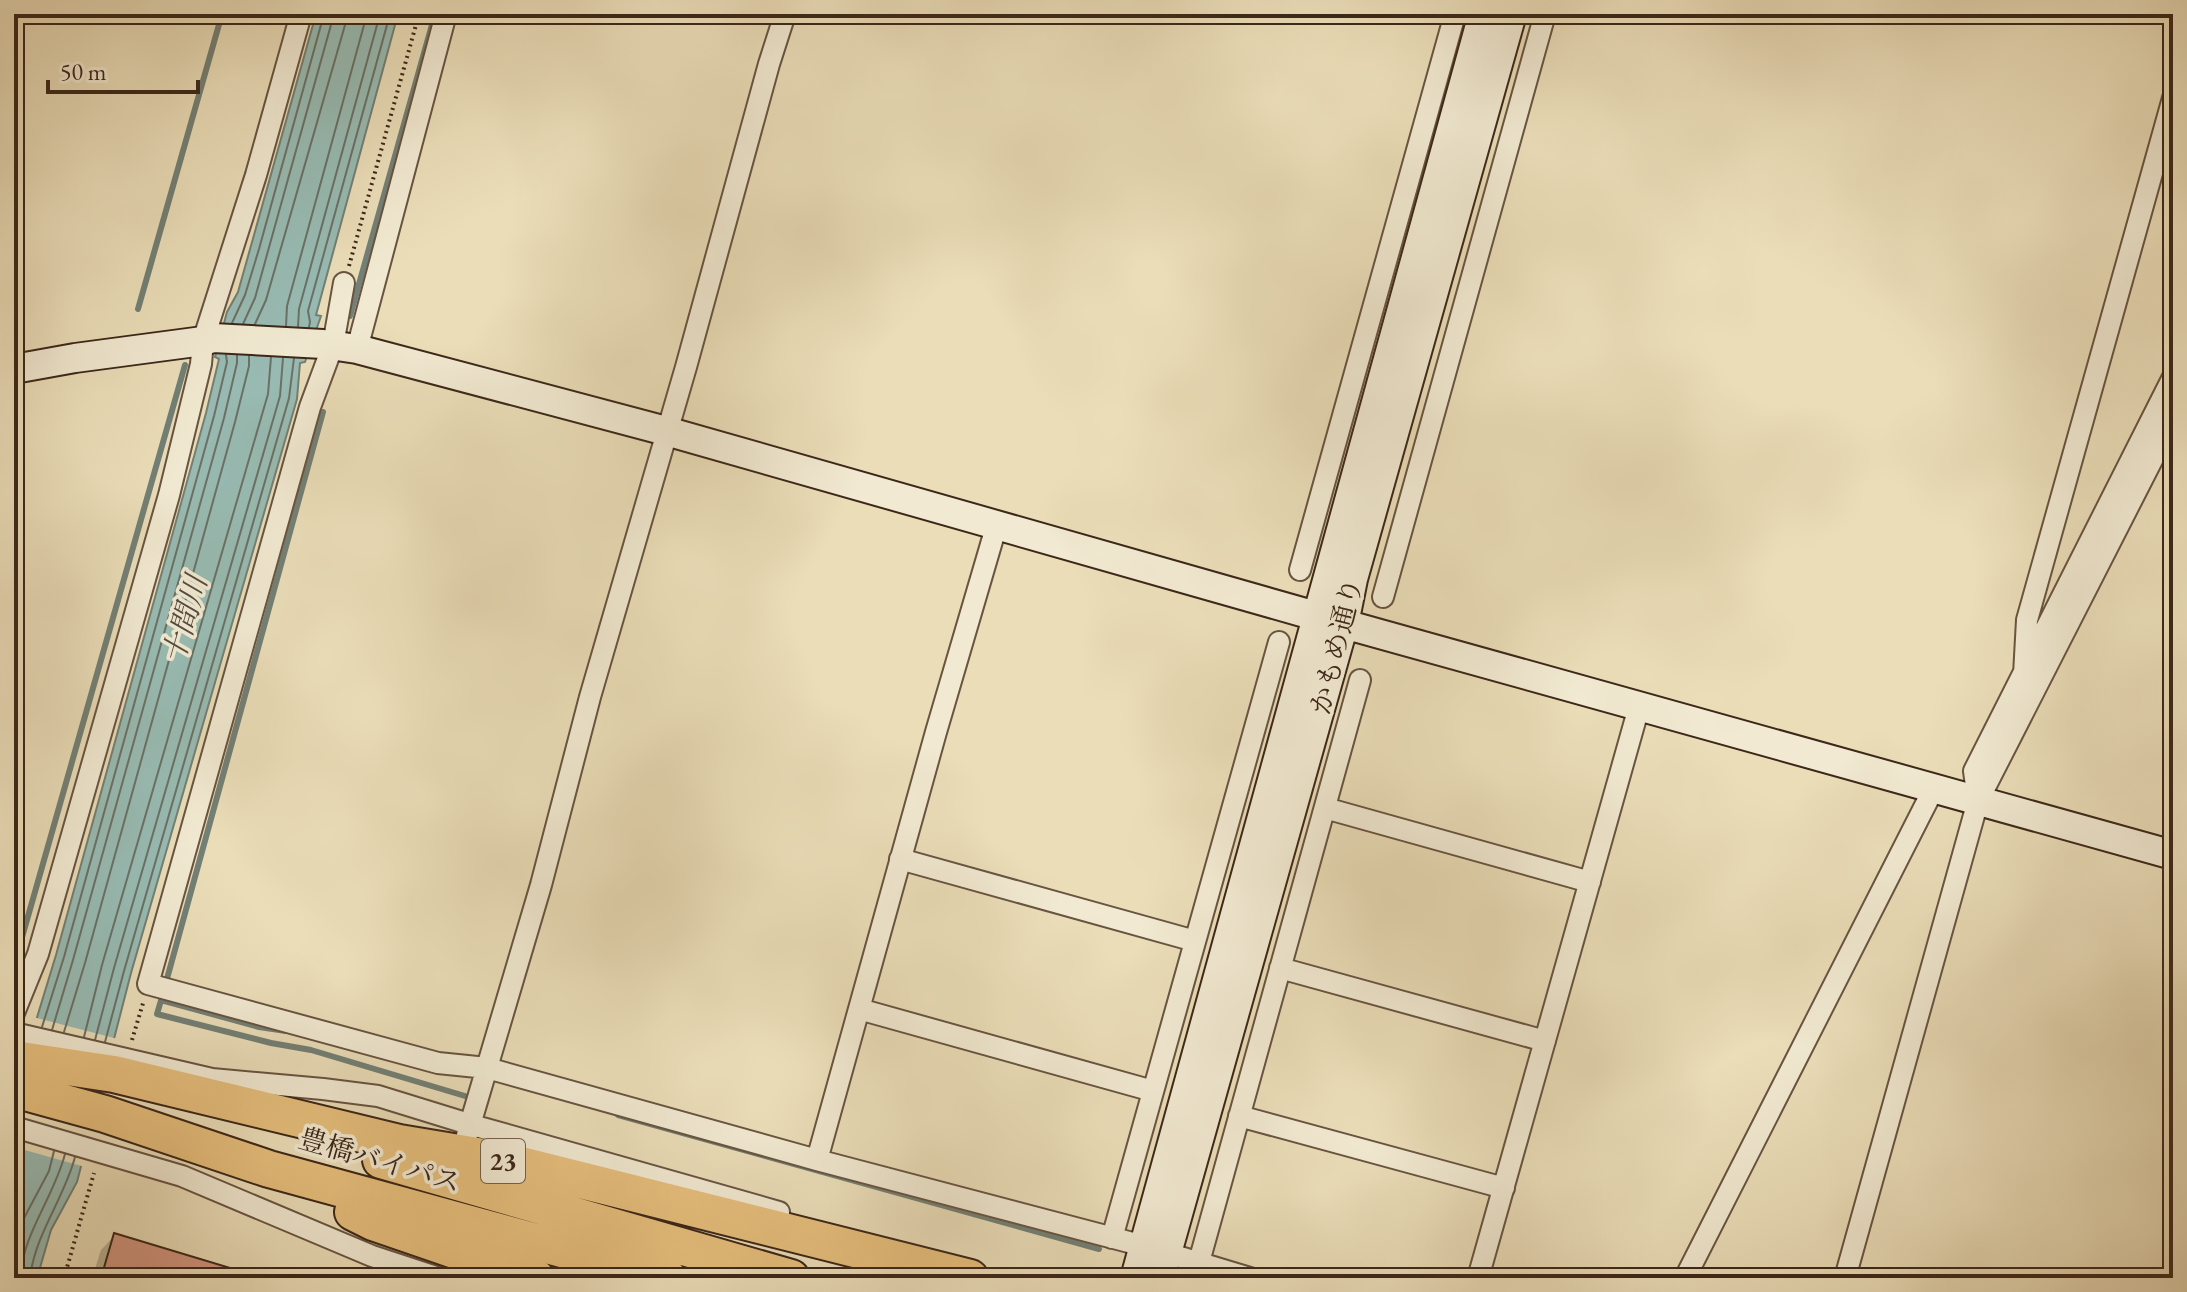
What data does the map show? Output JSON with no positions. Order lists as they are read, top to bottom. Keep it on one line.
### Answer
{"streets":{"highway":["豊橋バイパス","23"],"street":["かもめ通り"]},"crossings":[["豊橋バイパス","23"]],"water":["十間川"],"scale_bar":"50 m"}
